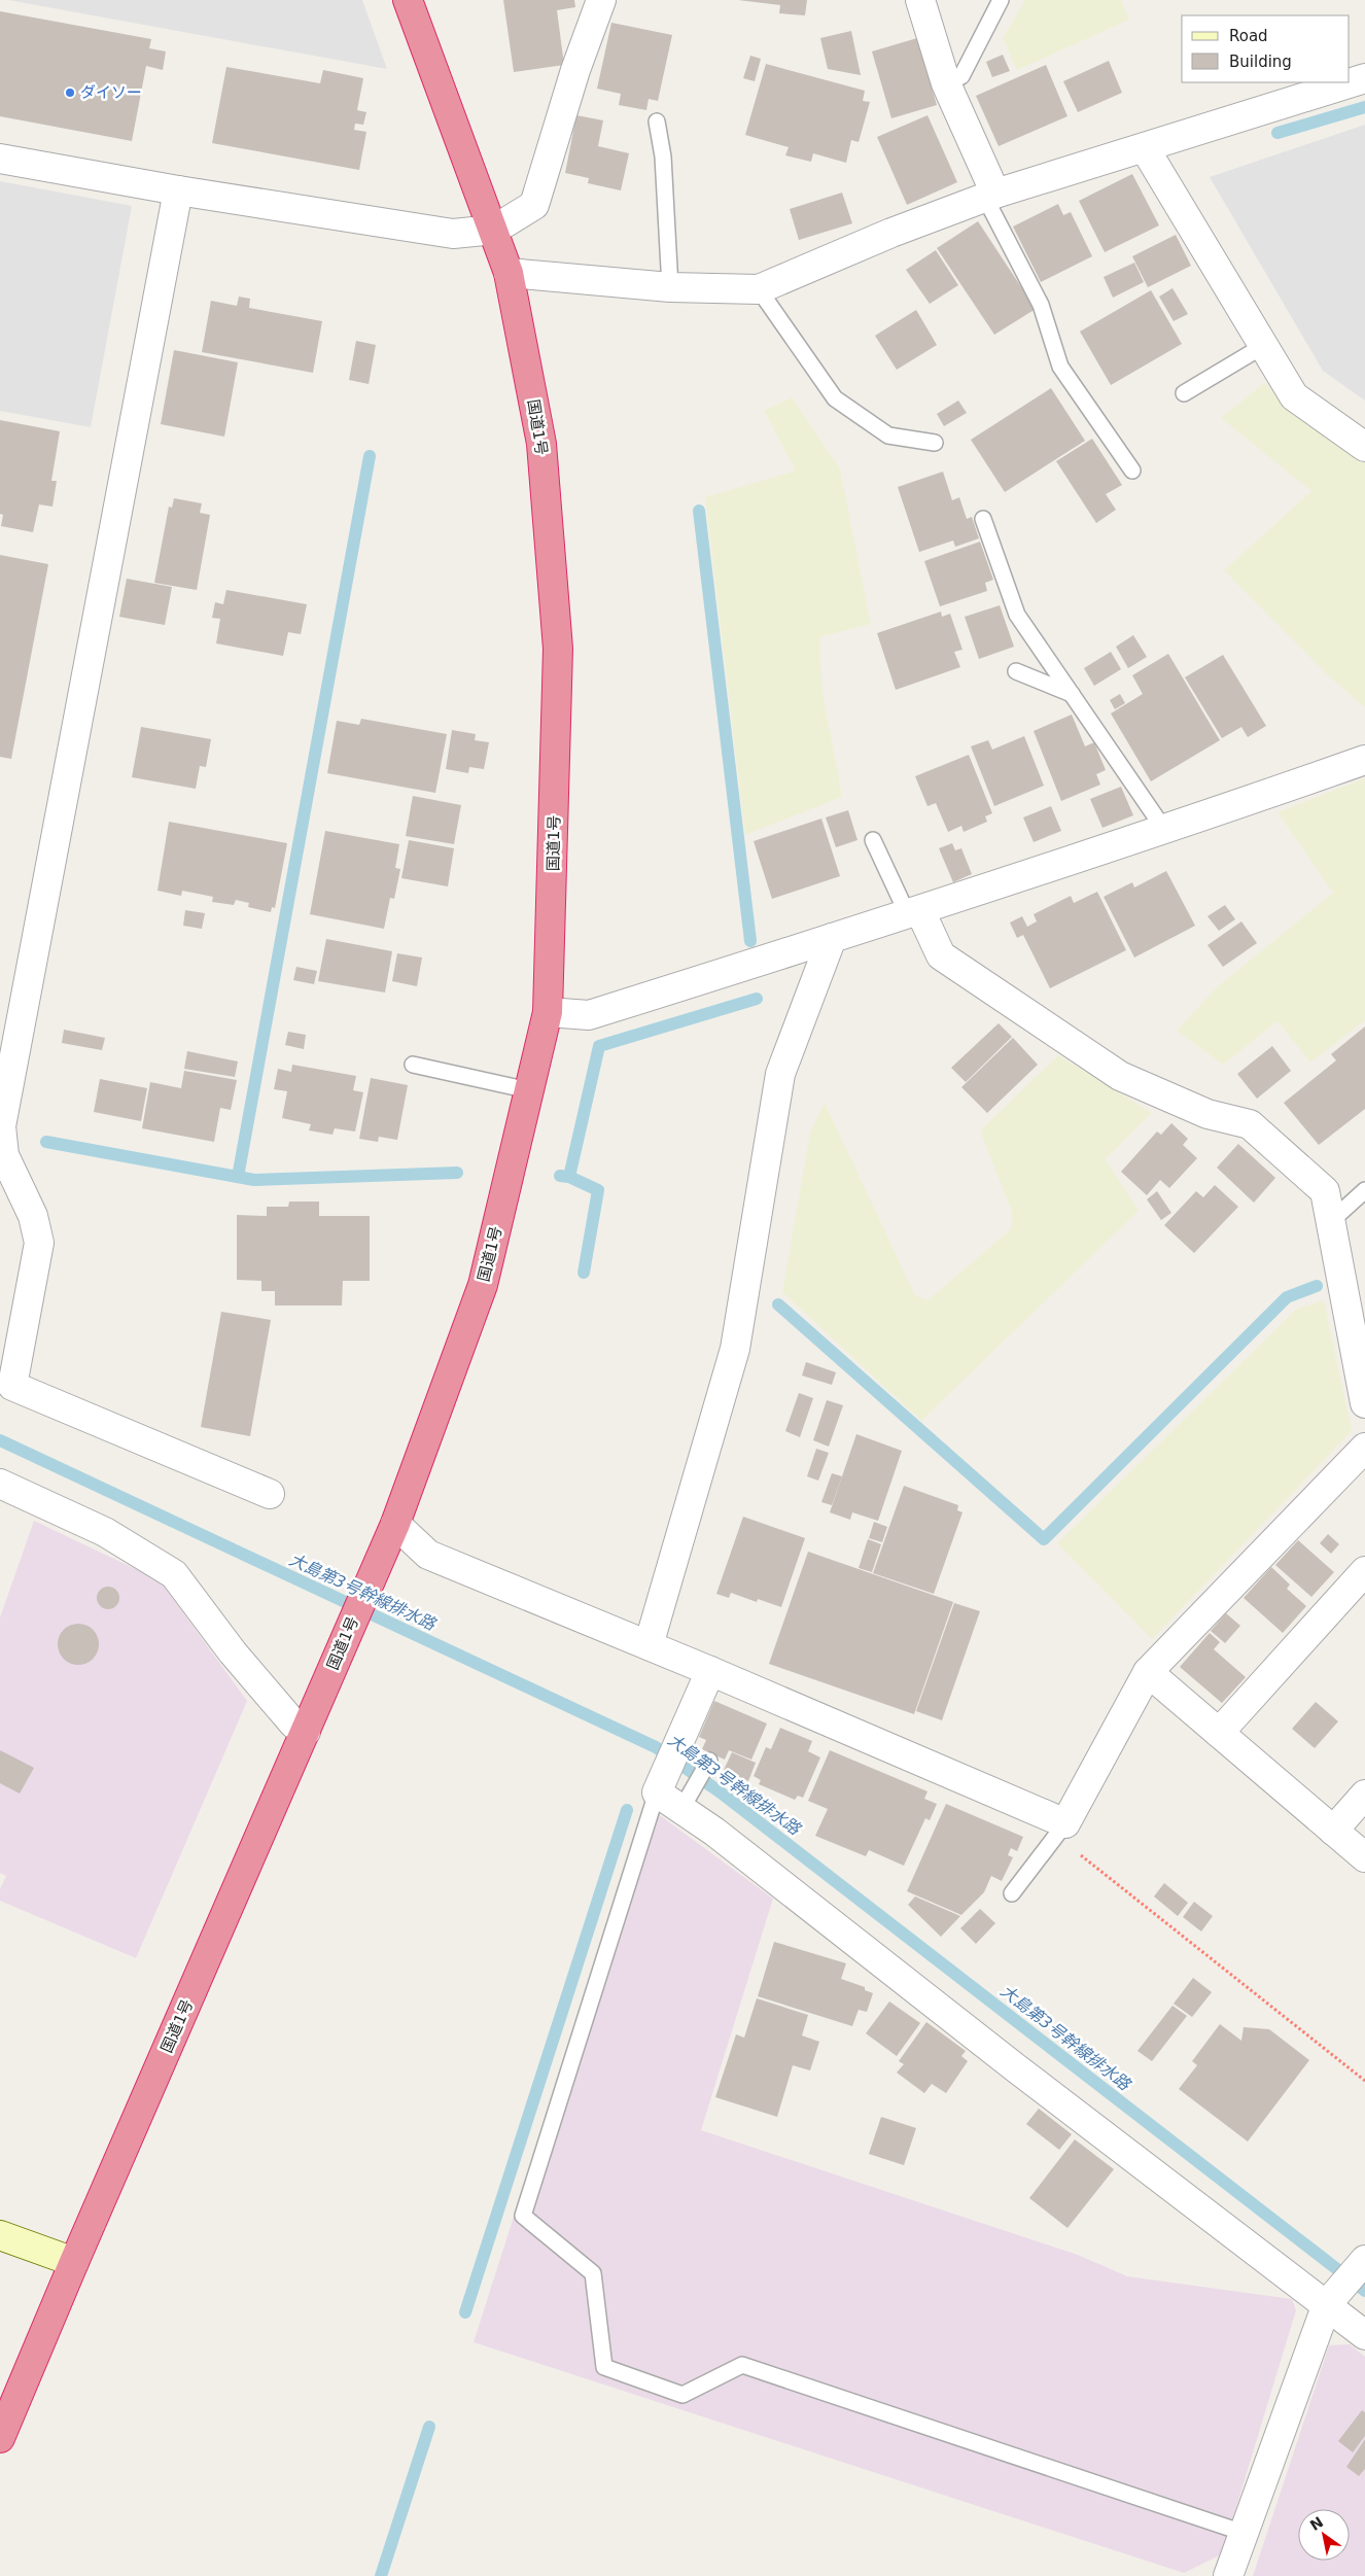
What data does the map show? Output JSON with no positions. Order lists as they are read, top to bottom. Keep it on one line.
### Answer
{"streets":{"highway":["国道1号"]},"water":["大島第3号幹線排水路"],"places":["ダイソー"],"legend":["Road","Building"],"north":"top left"}
